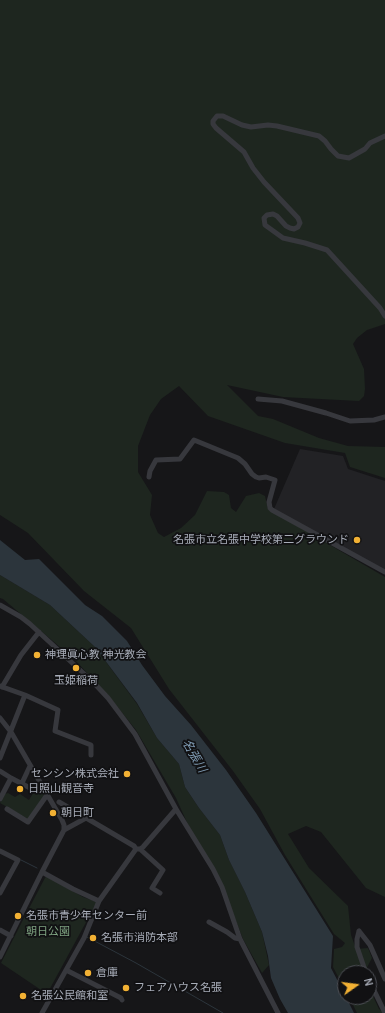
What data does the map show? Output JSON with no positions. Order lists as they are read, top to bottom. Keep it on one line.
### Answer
{"water":["名張川"],"parks":["朝日公園"],"places":["名張市立名張中学校第二グラウンド","神理眞心教 神光教会","玉姫稲荷","センシン株式会社","日照山観音寺","朝日町","名張市青少年センター前","名張市消防本部","倉庫","フェアハウス名張","名張公民館和室"],"north":"right"}
